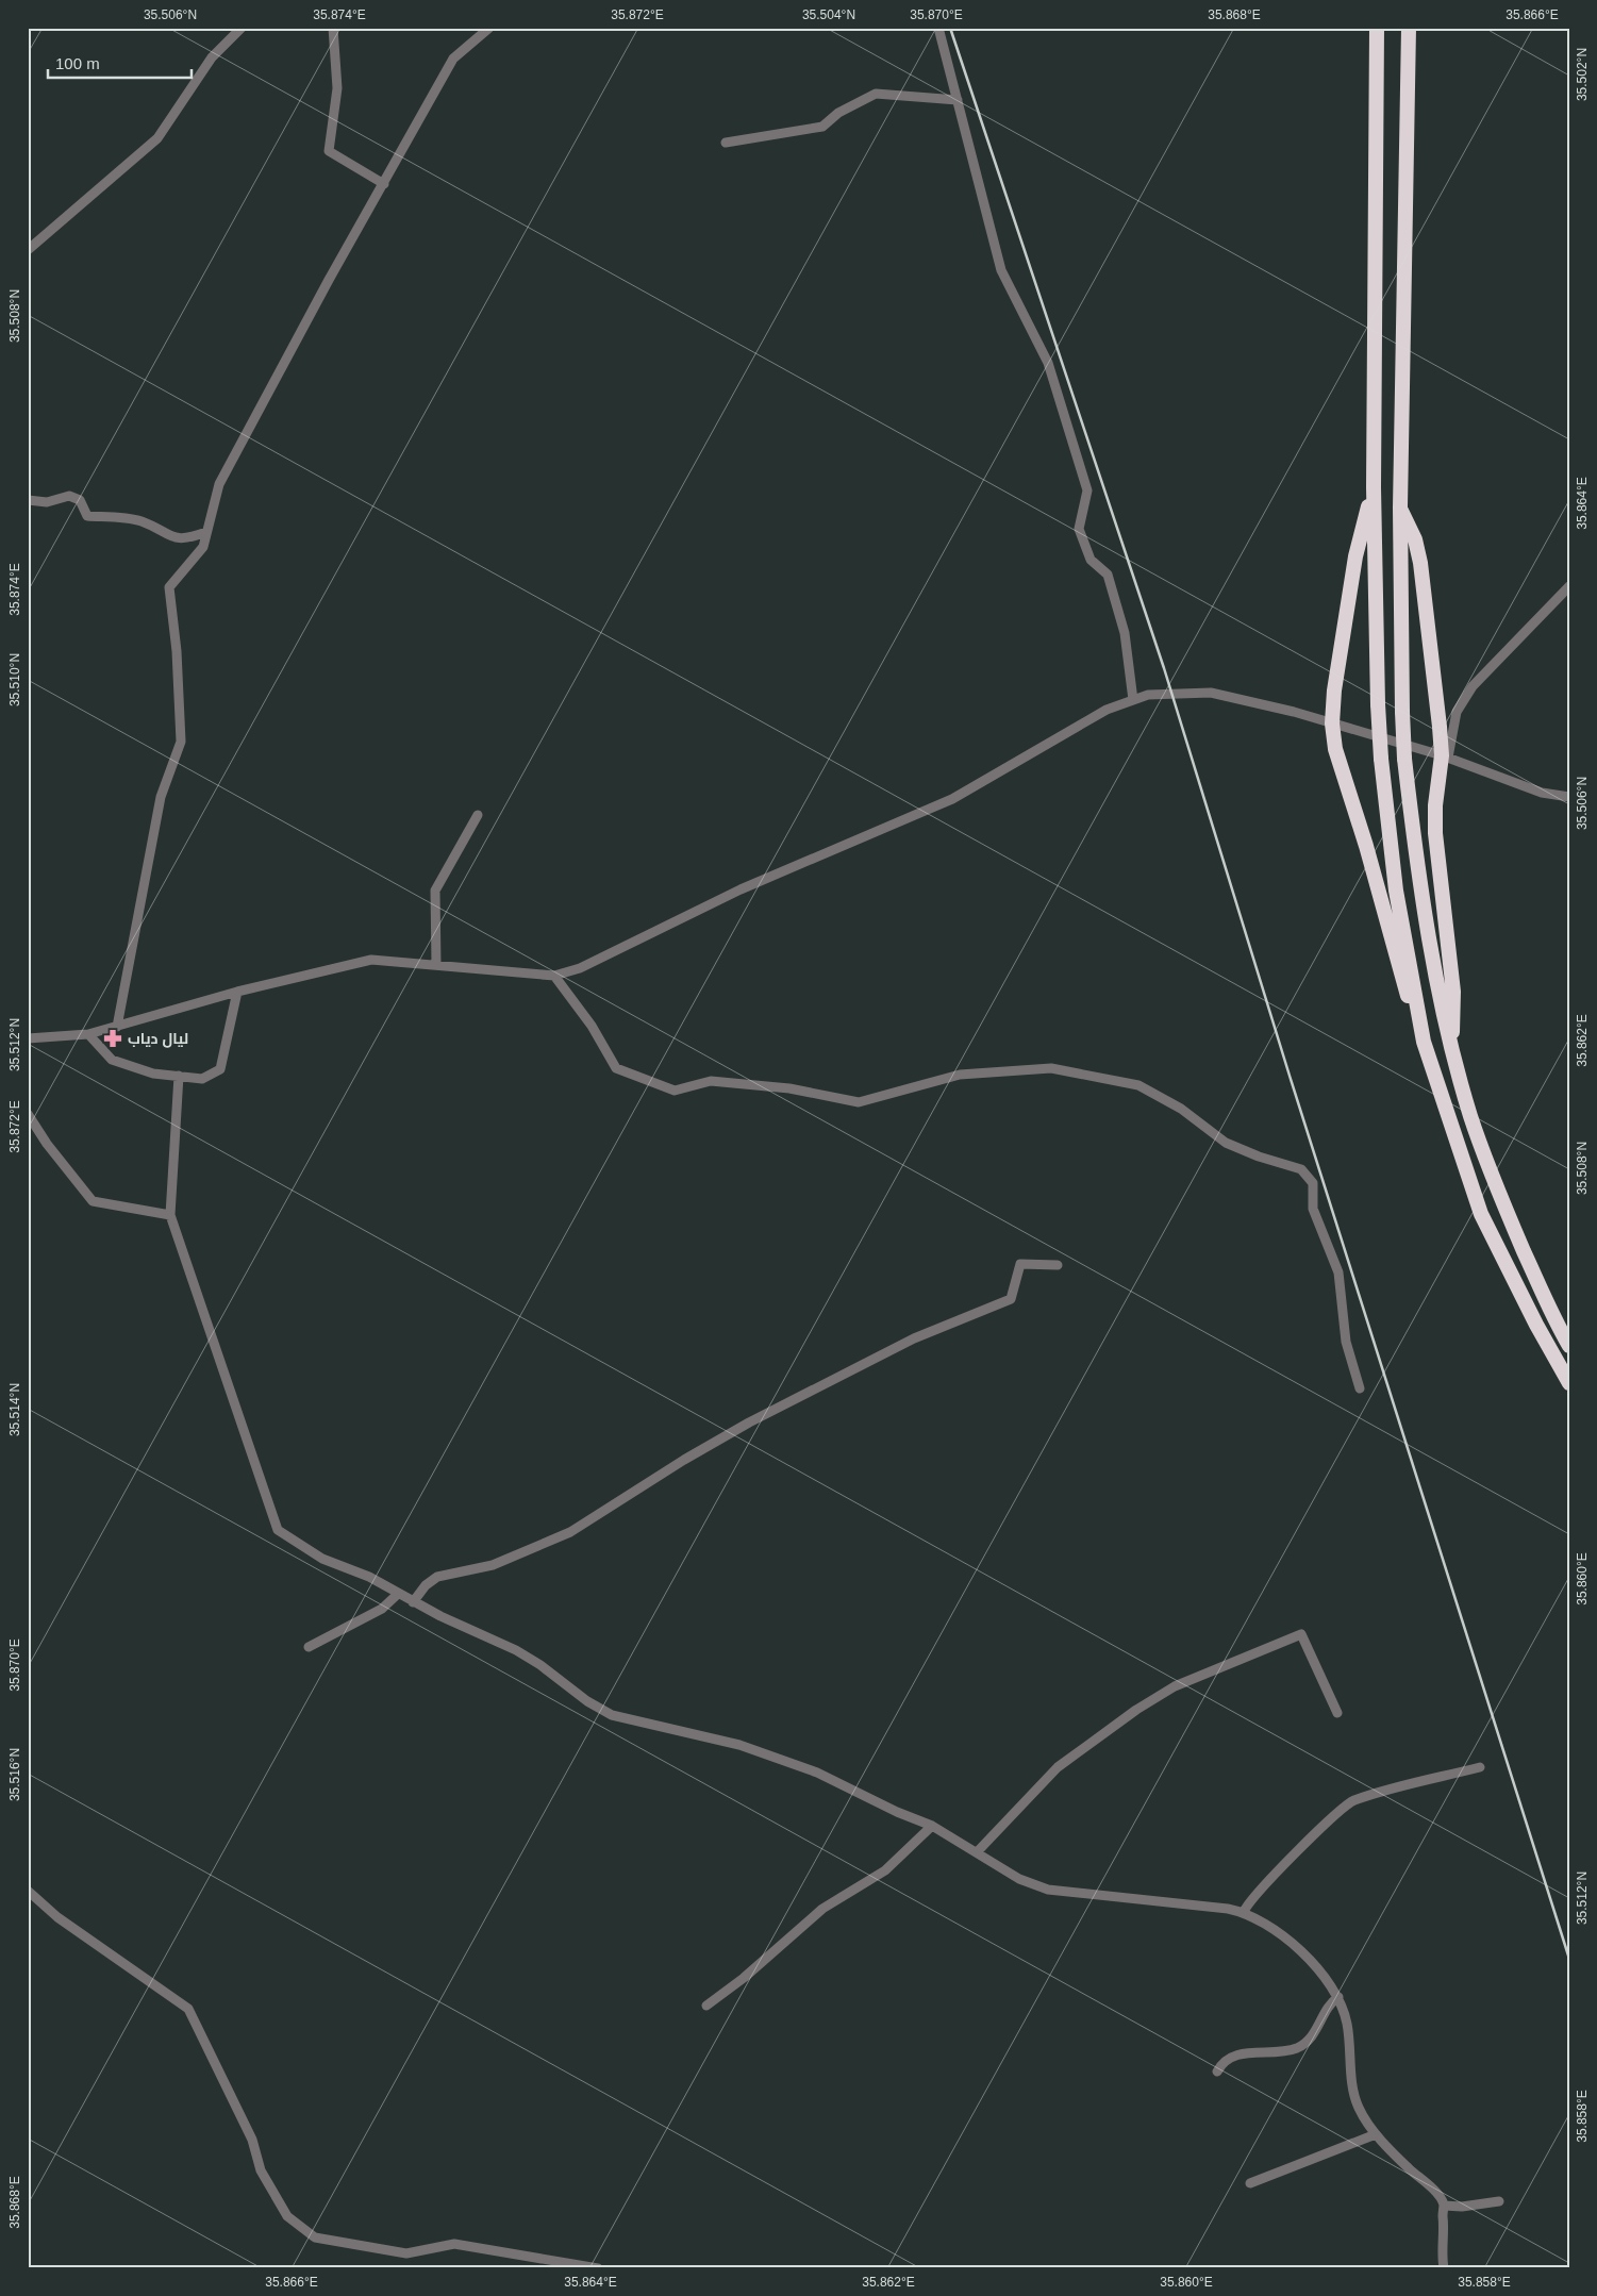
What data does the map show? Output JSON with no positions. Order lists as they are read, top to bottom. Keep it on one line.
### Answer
{"places":{"pharmacy":["ليال دياب"]},"scale_bar":"100 m","coordinates":["35.506°N","35.874°E","35.872°E","35.504°N","35.870°E","35.868°E","35.866°E","35.502°N","35.508°N","35.864°E","35.510°N","35.862°E","35.512°N","35.514°N","35.860°E","35.516°N","35.858°E"]}
